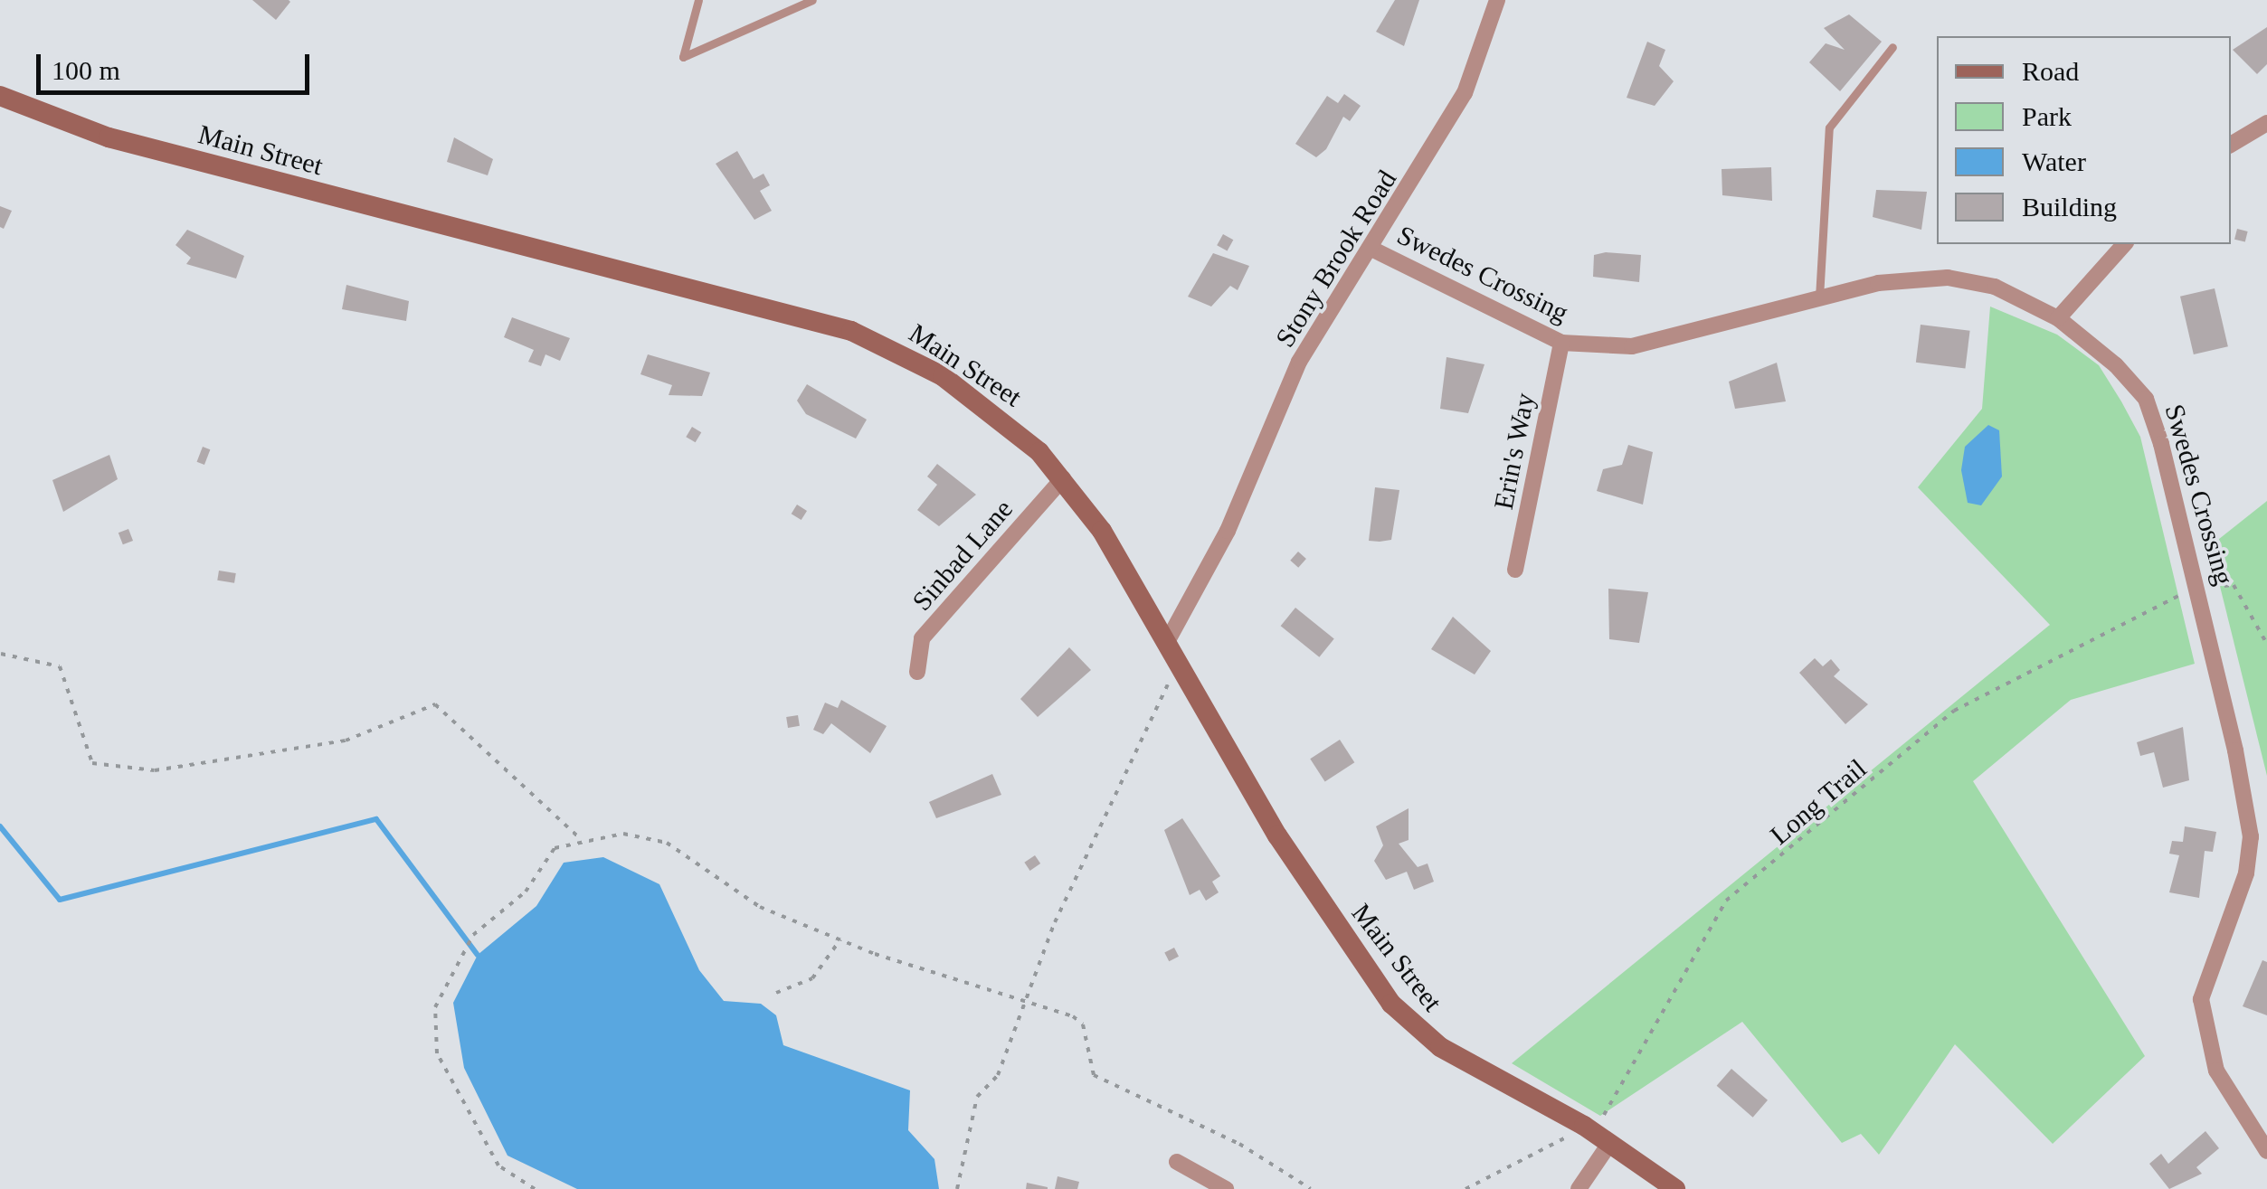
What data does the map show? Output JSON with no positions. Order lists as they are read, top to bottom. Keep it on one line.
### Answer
{"streets":{"main road":["Main Street"],"street":["Stony Brook Road","Swedes Crossing","Erin's Way","Sinbad Lane"],"path":["Long Trail"]},"crossings":[["Main Street","Stony Brook Road"],["Main Street","Sinbad Lane"],["Main Street","Long Trail"],["Stony Brook Road","Swedes Crossing"],["Swedes Crossing","Erin's Way"],["Swedes Crossing","Long Trail"]],"legend":["Road","Park","Water","Building"],"scale_bar":"100 m"}
